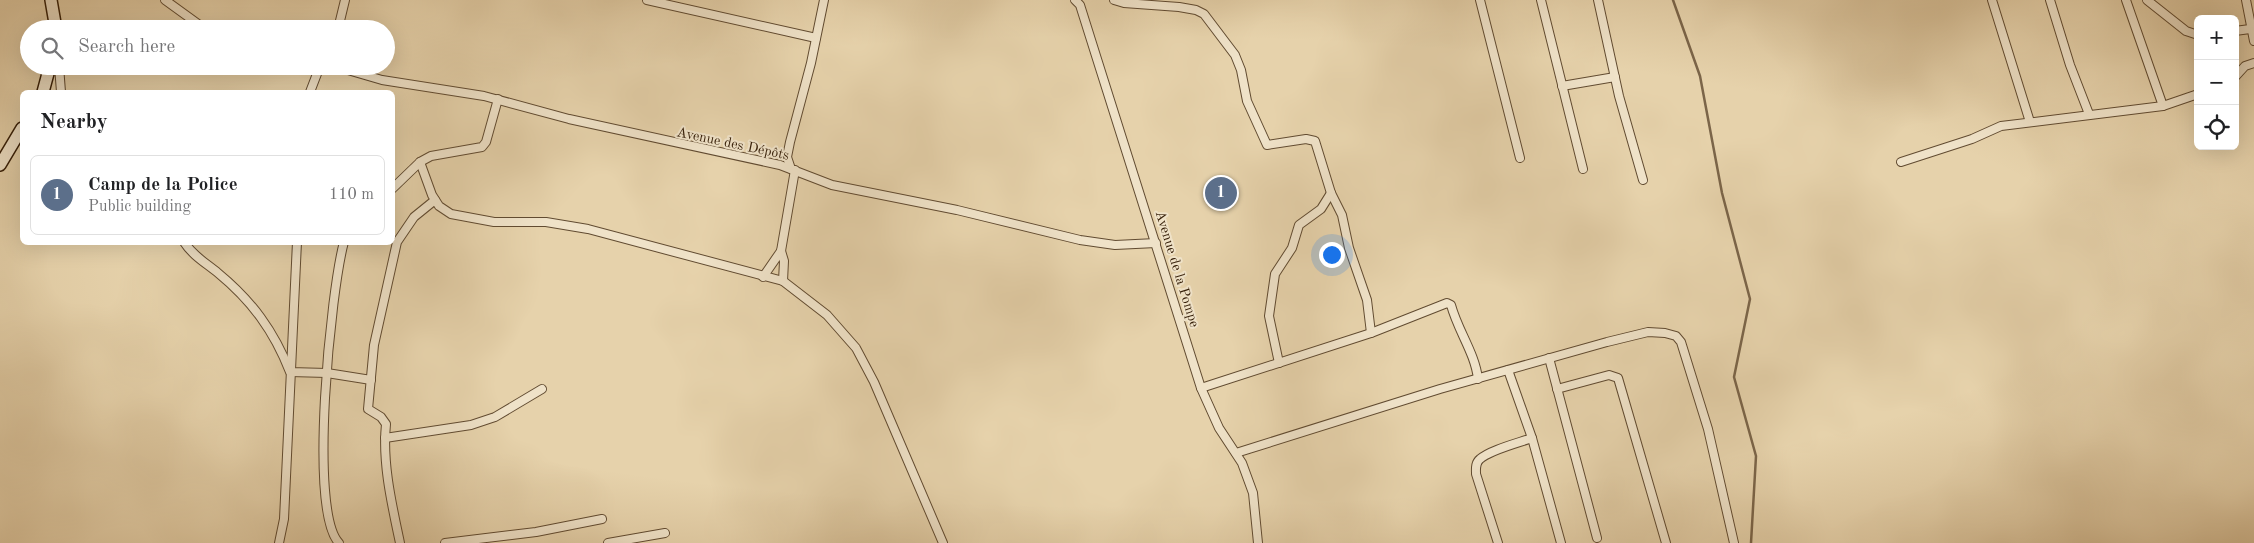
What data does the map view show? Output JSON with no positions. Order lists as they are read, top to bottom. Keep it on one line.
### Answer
{"streets":{"street":["Avenue des Dépôts","Avenue de la Pompe"]},"crossings":[["Avenue des Dépôts","Avenue de la Pompe"]],"page":{"map_buttons":["+","−"],"search":"Search here","heading":"Nearby","list":[{"mark":"1","name":"Camp de la Police","note":"Public building","value":"110 m"}],"pins":"1"}}
